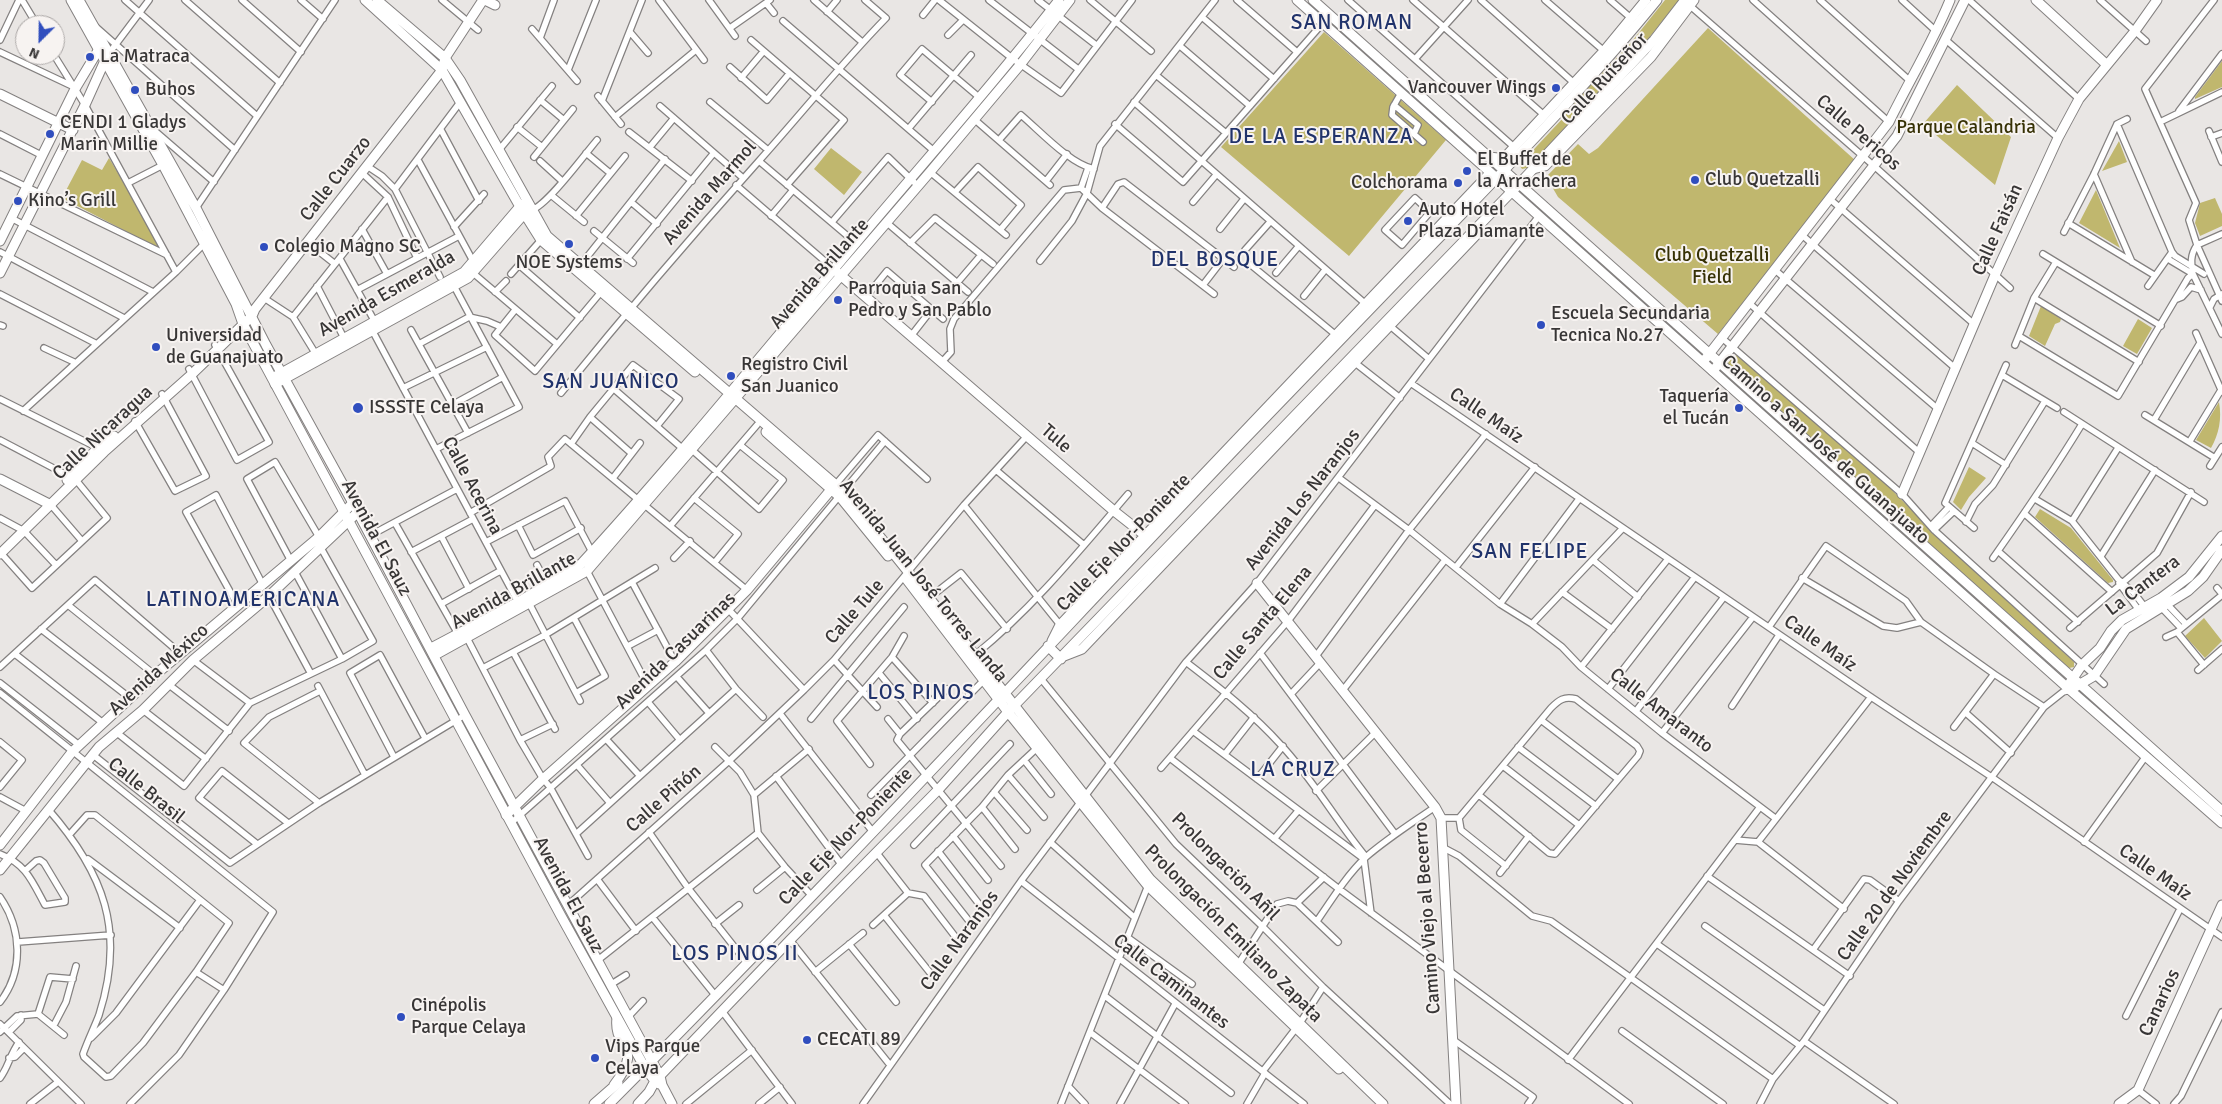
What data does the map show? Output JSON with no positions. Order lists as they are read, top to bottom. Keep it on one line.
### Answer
{"streets":{"main road":["Calle Cuarzo","Calle Faisán","Avenida Brillante","Avenida Esmeralda","Calle Nicaragua","Tule","Camino a San José de Guanajuato","Avenida El Sauz","Calle Eje Nor-Poniente","Avenida Juan José Torres Landa","La Cantera","Avenida Casuarinas","Avenida México","Camino Viejo al Becerro","Prolongación Emiliano Zapata","Canarios"],"street":["Calle Pericos","Avenida Marmol","Calle Maíz","Calle Acerina","Avenida Los Naranjos","Calle Tule","Calle Santa Elena","Calle Amaranto","Calle Brasil","Calle Piñón","Prolongación Añil","Calle 20 de Noviembre","Calle Naranjos","Calle Caminantes"]},"crossings":[["Calle Pericos","Calle Faisán"],["Calle Pericos","Calle Eje Nor-Poniente"],["Calle Cuarzo","Calle Nicaragua"],["Calle Cuarzo","Calle Acerina"],["Calle Cuarzo","Avenida El Sauz"],["Calle Cuarzo","Avenida Juan José Torres Landa"],["Avenida Marmol","Avenida Juan José Torres Landa"],["Avenida Brillante","Tule"],["Avenida Brillante","Calle Acerina"],["Avenida Brillante","Avenida El Sauz"],["Avenida Brillante","Avenida Juan José Torres Landa"],["Avenida Esmeralda","Calle Acerina"],["Avenida Esmeralda","Avenida El Sauz"],["Avenida Esmeralda","Avenida Juan José Torres Landa"],["Calle Maíz","Avenida Los Naranjos"],["Calle Maíz","Calle 20 de Noviembre"],["Calle Maíz","Canarios"],["Calle Nicaragua","Avenida El Sauz"],["Tule","Calle Eje Nor-Poniente"],["Tule","Calle Tule"],["Camino a San José de Guanajuato","Avenida Los Naranjos"],["Camino a San José de Guanajuato","Calle Eje Nor-Poniente"],["Camino a San José de Guanajuato","La Cantera"],["Camino a San José de Guanajuato","Calle 20 de Noviembre"],["Avenida Los Naranjos","Avenida Juan José Torres Landa"],["Avenida Los Naranjos","Calle Amaranto"],["Avenida Los Naranjos","Prolongación Añil"],["Avenida Los Naranjos","Camino Viejo al Becerro"],["Avenida Los Naranjos","Prolongación Emiliano Zapata"],["Avenida Los Naranjos","Calle Naranjos"],["Avenida El Sauz","Calle Eje Nor-Poniente"],["Avenida El Sauz","Avenida Casuarinas"],["Avenida El Sauz","Avenida México"],["Avenida El Sauz","Calle Piñón"],["Calle Eje Nor-Poniente","Avenida Juan José Torres Landa"],["Calle Eje Nor-Poniente","Prolongación Añil"],["Calle Eje Nor-Poniente","Prolongación Emiliano Zapata"],["Avenida Juan José Torres Landa","Calle Tule"],["Avenida Juan José Torres Landa","Avenida Casuarinas"],["Avenida Juan José Torres Landa","Prolongación Emiliano Zapata"],["Avenida Juan José Torres Landa","Calle Naranjos"],["La Cantera","Calle 20 de Noviembre"],["Calle Tule","Calle Piñón"],["Calle Santa Elena","Calle Amaranto"],["Calle Santa Elena","Camino Viejo al Becerro"],["Avenida México","Calle Brasil"],["Prolongación Emiliano Zapata","Calle Naranjos"],["Calle Naranjos","Calle Caminantes"]],"districts":["SAN ROMAN","DE LA ESPERANZA","DEL BOSQUE","SAN JUANICO","SAN FELIPE","LATINOAMERICANA","LOS PINOS","LA CRUZ","LOS PINOS II"],"parks":["Parque Calandria","Club Quetzalli Field"],"places":["La Matraca","Vancouver Wings","Buhos","CENDI 1 Gladys Marin Millie","El Buffet de la Arrachera","Club Quetzalli","Colchorama","Kino’s Grill","Auto Hotel Plaza Diamante","NOE Systems","Colegio Magno SC","Parroquia San Pedro y San Pablo","Escuela Secundaria Tecnica No.27","Universidad de Guanajuato","Registro Civil San Juanico","ISSSTE Celaya","Taquería el Tucán","Cinépolis Parque Celaya","CECATI 89","Vips Parque Celaya"],"north":"bottom left"}
